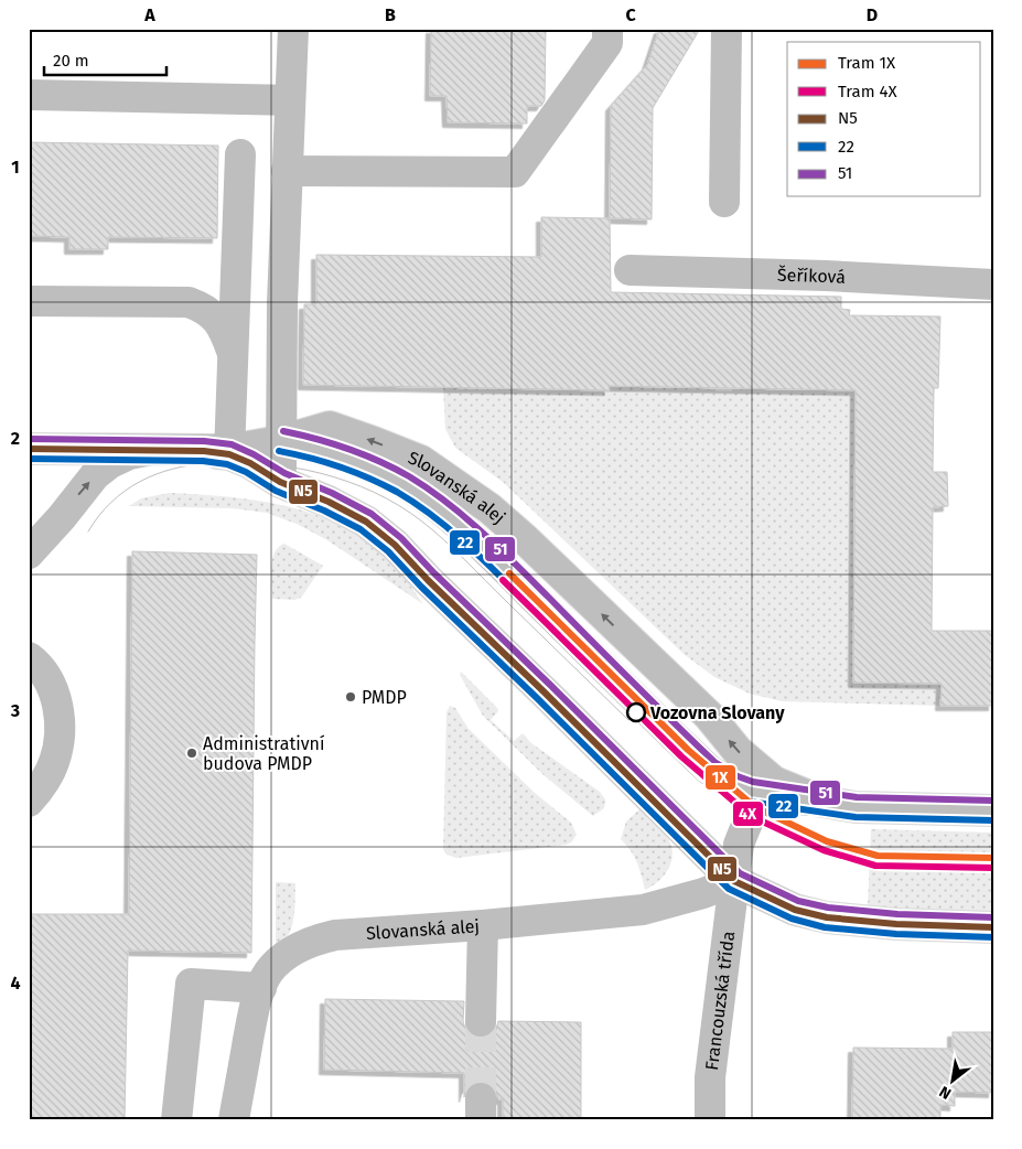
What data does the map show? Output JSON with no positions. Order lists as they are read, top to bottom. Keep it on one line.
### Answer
{"streets":{"main road":["Šeříková","Slovanská alej","Francouzská třída"]},"crossings":[["Slovanská alej","Francouzská třída"]],"places":["PMDP","Vozovna Slovany","Administrativní budova PMDP"],"lines":["transit line 51","transit line N5","transit line 22","tram line 1X","tram line 4X"],"legend":["Tram 1X","Tram 4X","N5","22","51"],"scale_bar":"20 m","north":"bottom left","grid":{"columns":["A","B","C","D"],"rows":["1","2","3","4"]}}
